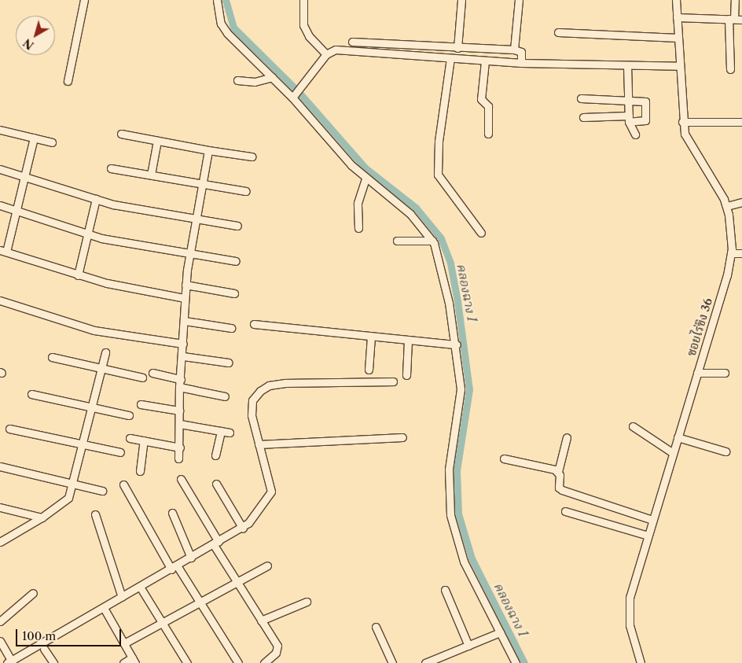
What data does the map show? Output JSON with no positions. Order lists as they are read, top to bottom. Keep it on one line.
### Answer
{"streets":{"street":["ซอยไร่ขิง 36"]},"water":["คลองฉาง 1"],"scale_bar":"100 m","north":"bottom left"}
